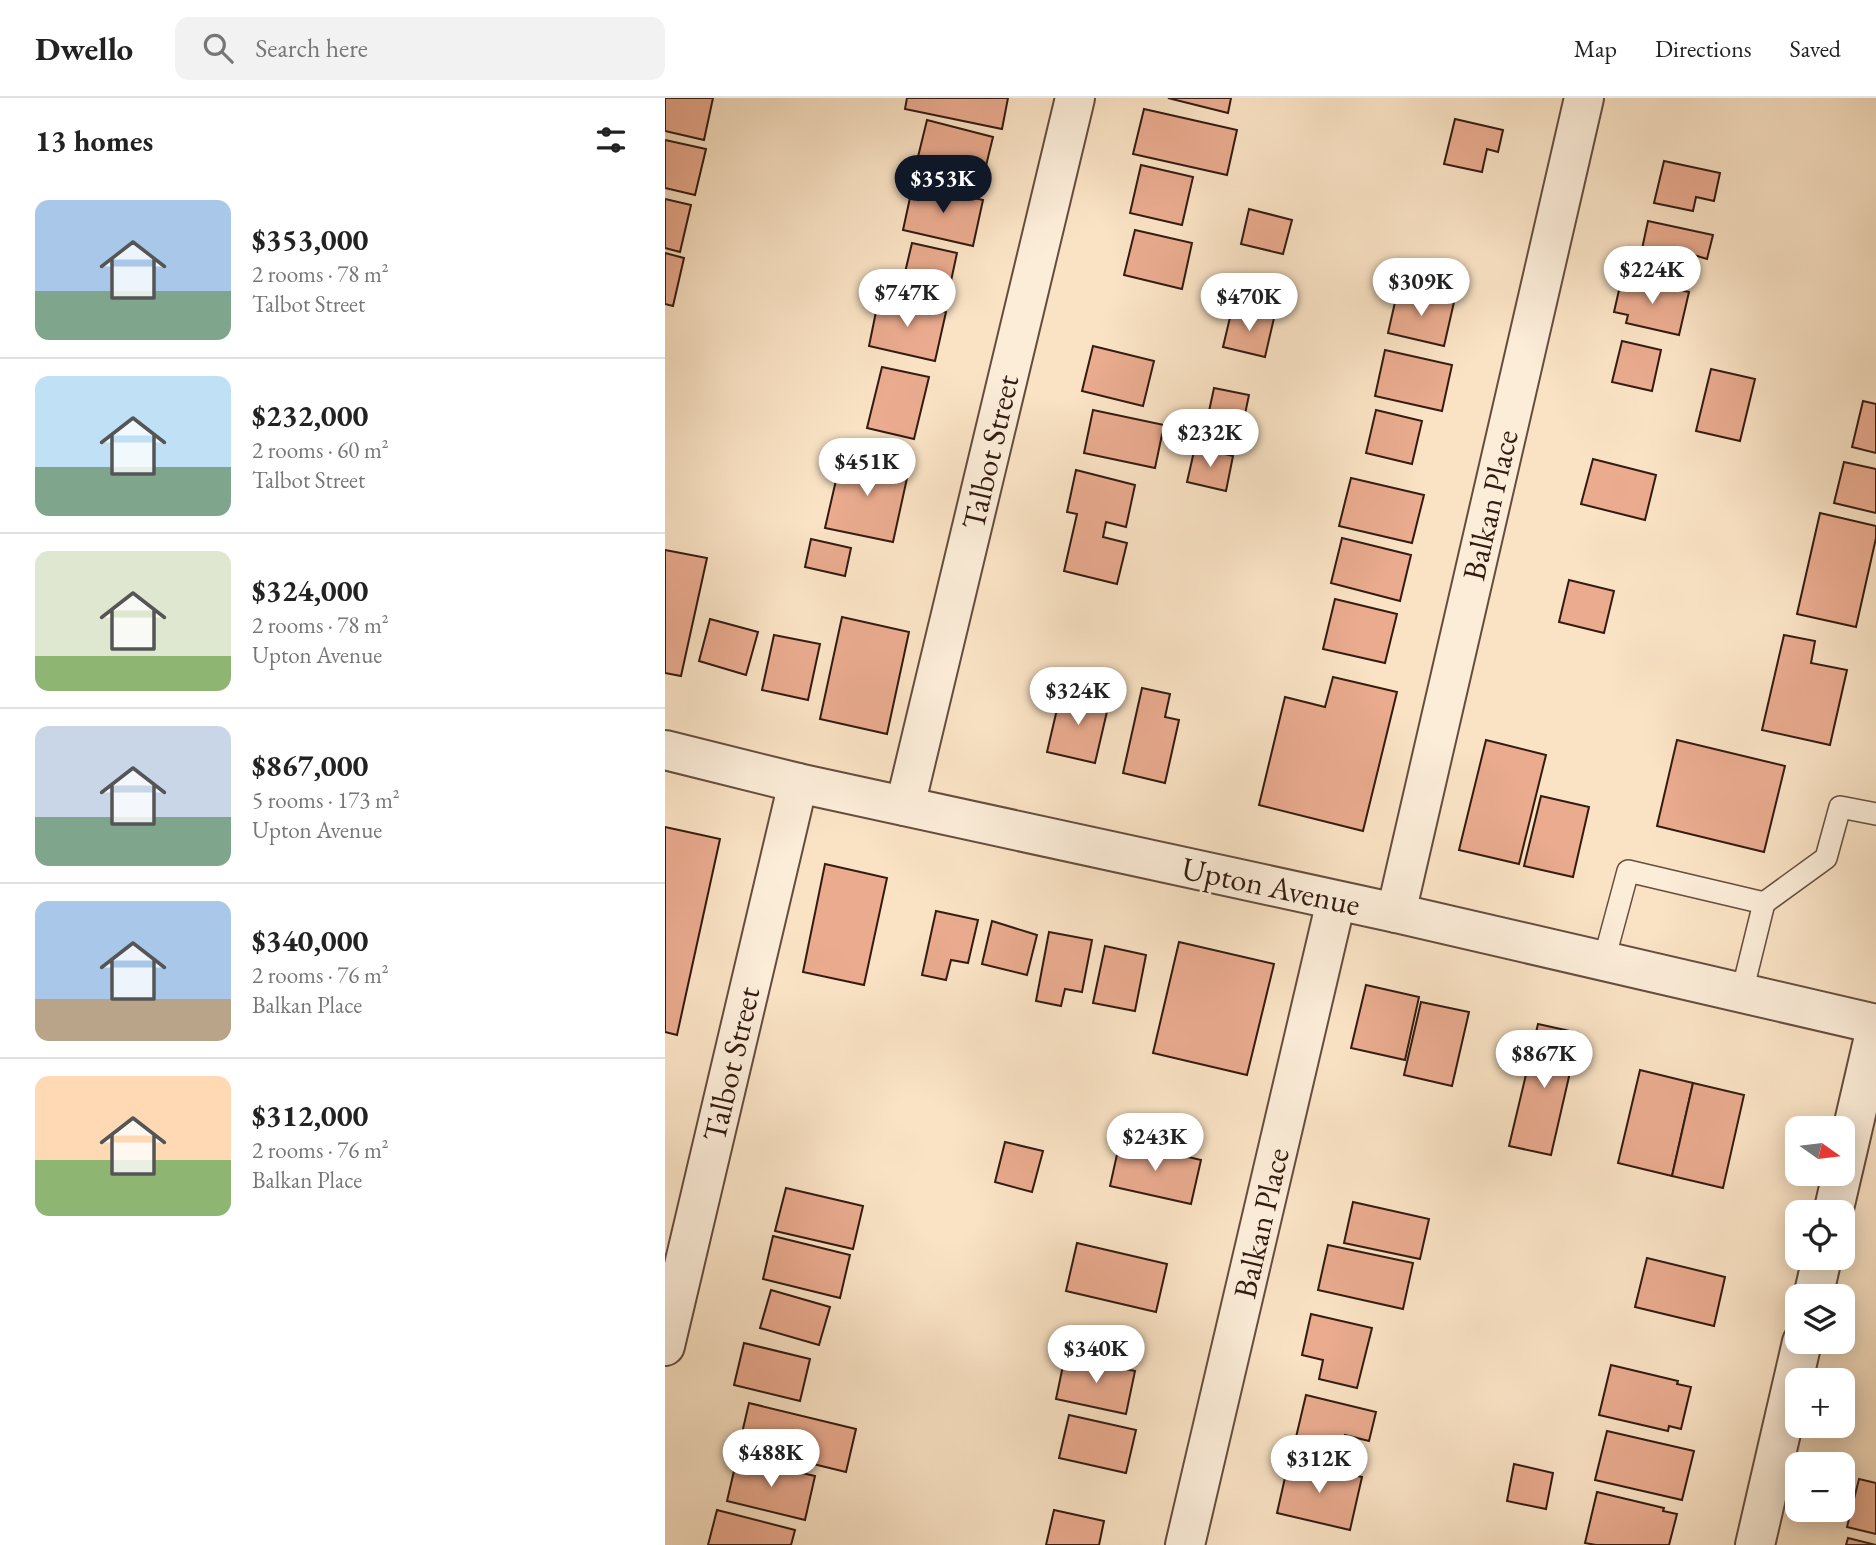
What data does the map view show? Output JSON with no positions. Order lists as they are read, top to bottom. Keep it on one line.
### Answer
{"streets":{"street":["Talbot Street","Balkan Place","Upton Avenue"]},"crossings":[["Talbot Street","Upton Avenue"],["Balkan Place","Upton Avenue"]],"north":"right","page":{"header":"Dwello","search":"Search here","nav":["Map","Directions","Saved"],"heading":"13 homes","price":["$353K","$224K","$309K","$747K","$470K","$232K","$451K","$324K","$867K","$243K","$340K","$488K","$312K"],"list":[{"name":"$353,000","note":"2 rooms · 78 m² · Talbot Street"},{"name":"$232,000","note":"2 rooms · 60 m² · Talbot Street"},{"name":"$324,000","note":"2 rooms · 78 m² · Upton Avenue"},{"name":"$867,000","note":"5 rooms · 173 m² · Upton Avenue"},{"name":"$340,000","note":"2 rooms · 76 m² · Balkan Place"},{"name":"$312,000","note":"2 rooms · 76 m² · Balkan Place"}],"map_buttons":["+","−"]}}
